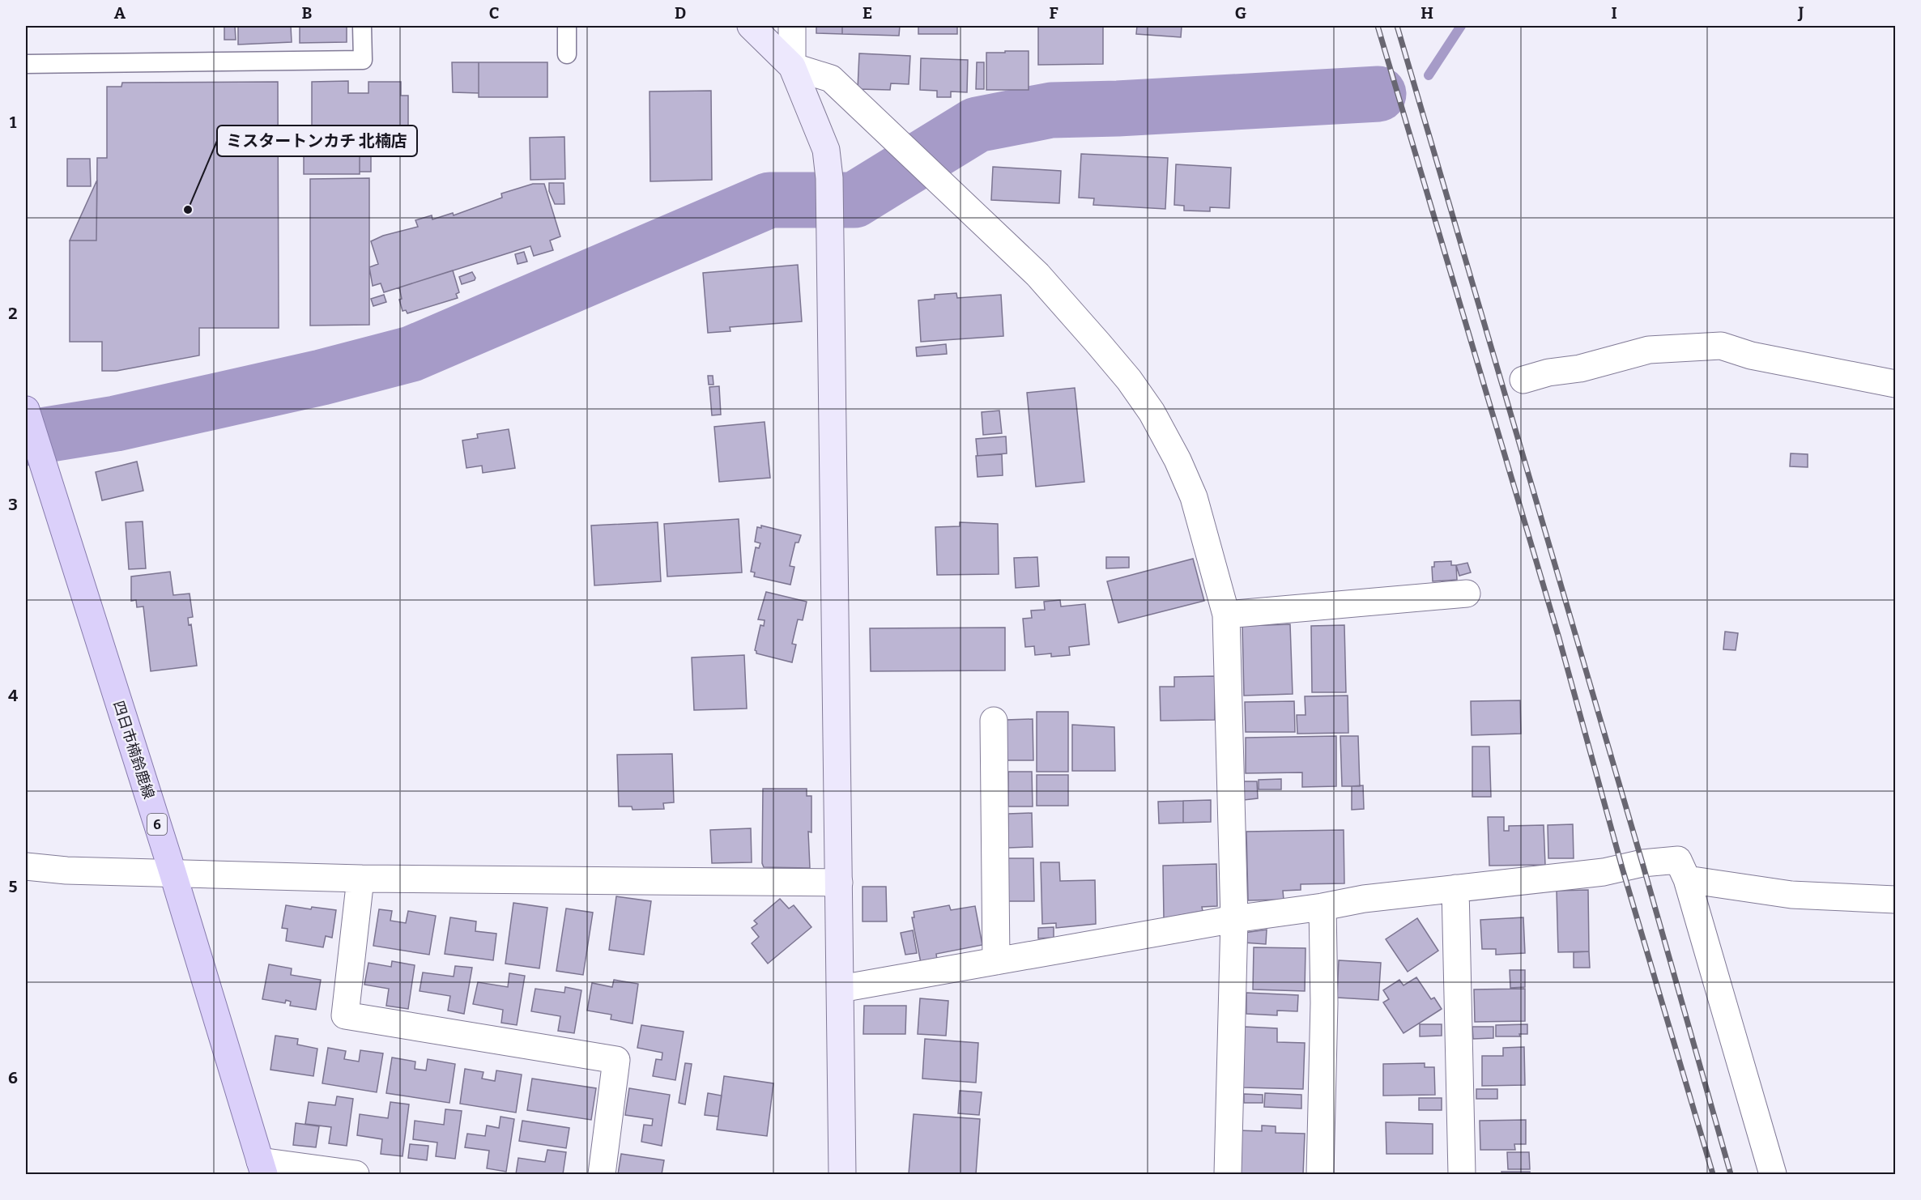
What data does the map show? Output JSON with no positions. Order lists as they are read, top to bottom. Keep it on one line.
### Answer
{"streets":{"main road":["四日市楠鈴鹿線","6"]},"places":["ミスタートンカチ 北楠店"],"grid":{"columns":["A","B","C","D","E","F","G","H","I","J"],"rows":["1","2","3","4","5","6"]}}
